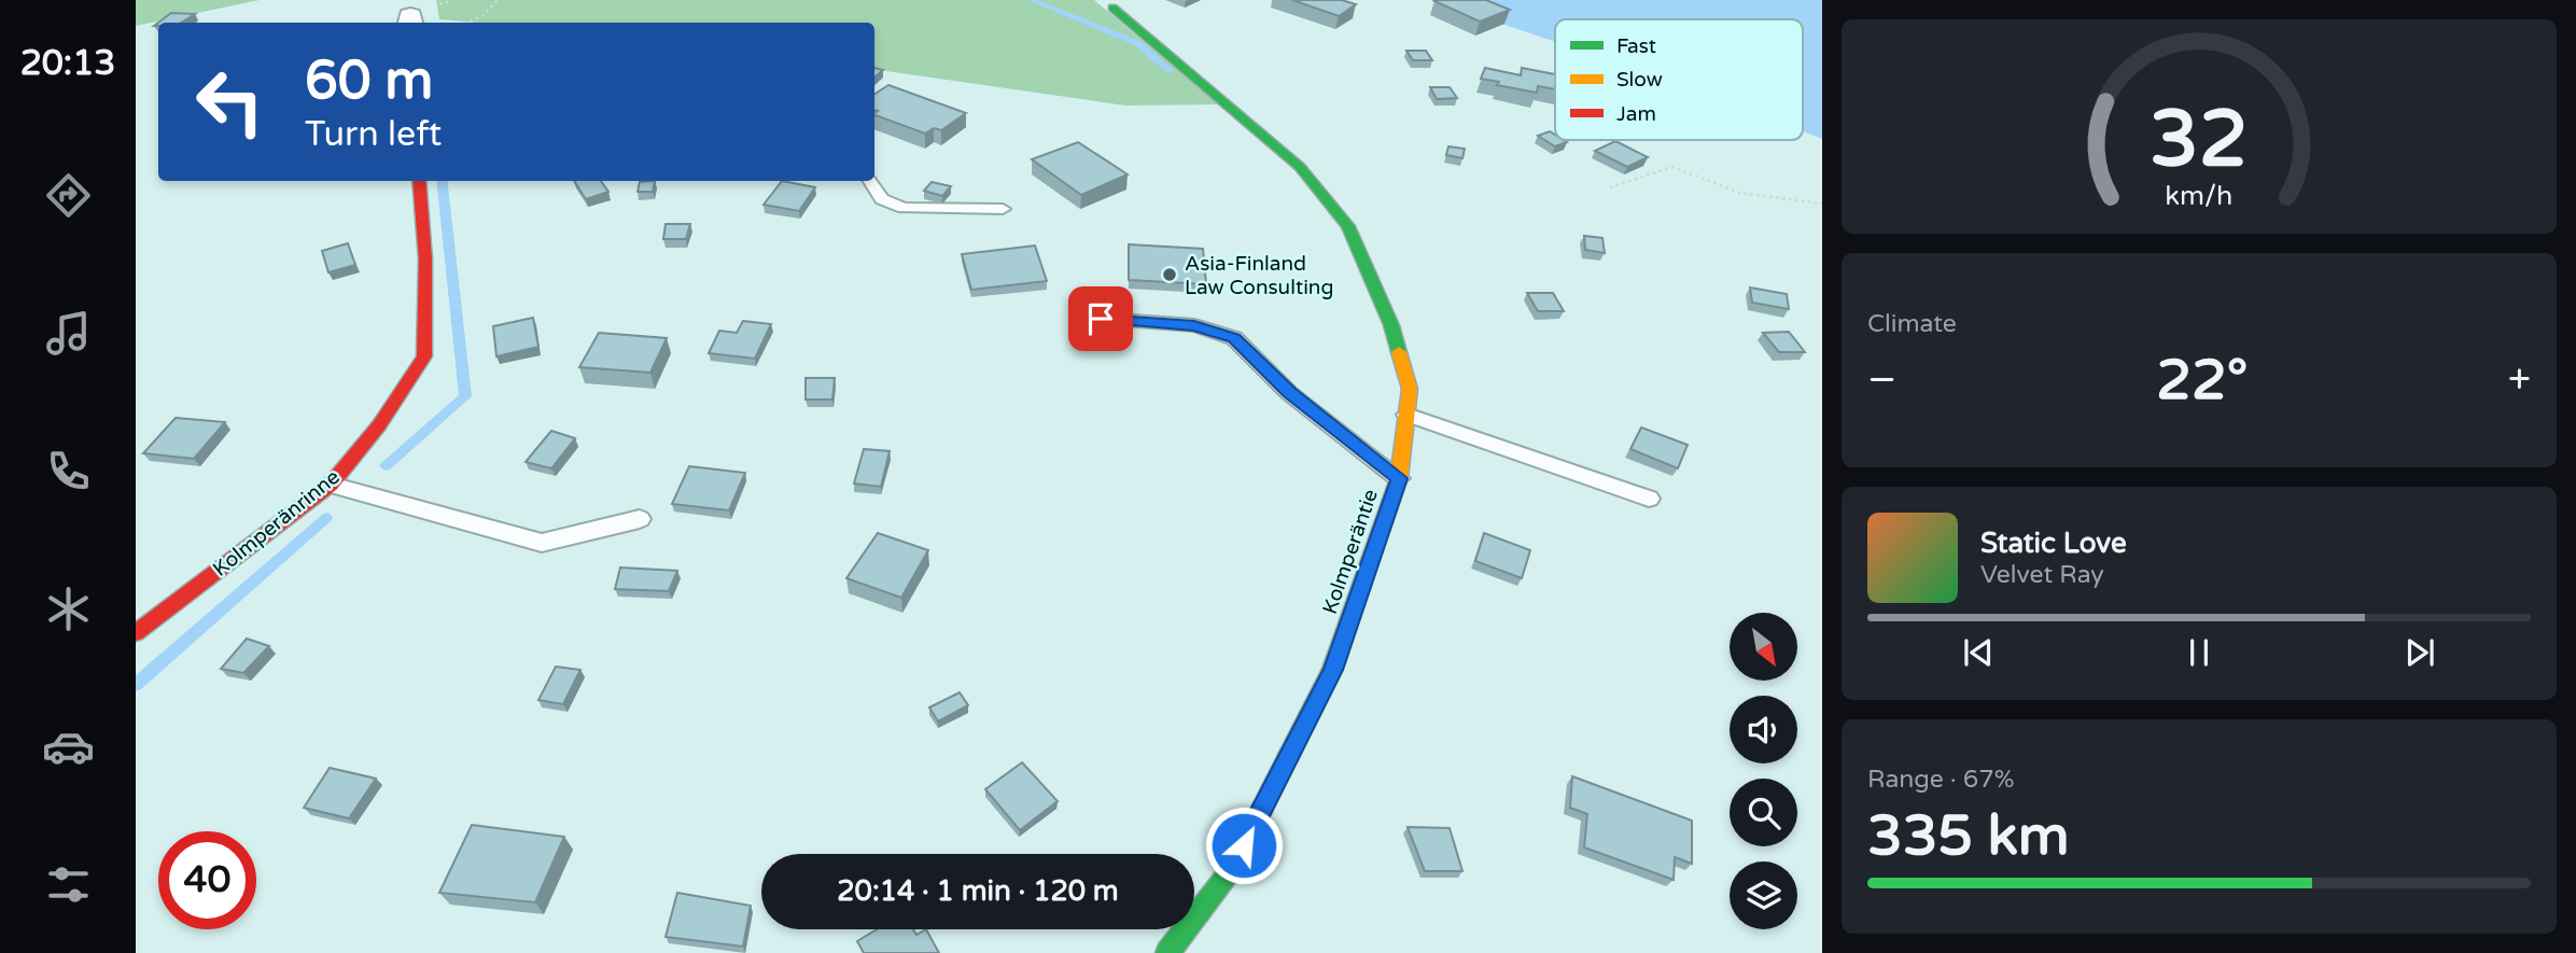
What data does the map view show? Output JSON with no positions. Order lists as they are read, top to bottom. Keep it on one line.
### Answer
{"streets":{"street":["Kolmperänrinne","Kolmperäntie"]},"places":["Asia-Finland Law Consulting"],"legend":["Fast","Slow","Jam"],"north":"bottom right","page":{"tabs":"20:13","turn":["60 m","Turn left"],"tile":["Climate",["Range · 67%","335 km"]],"heat":["−","22°","+"],"song":["Static Love","Velvet Ray"],"limit":"40","trip":"20:14 · 1 min · 120 m","gauge":["32","km/h"]}}
